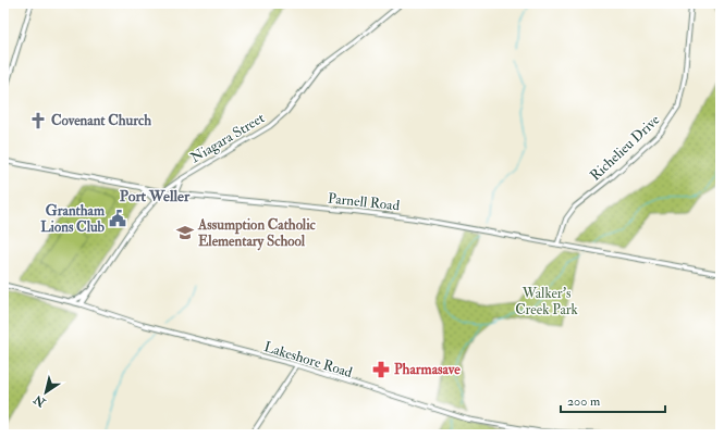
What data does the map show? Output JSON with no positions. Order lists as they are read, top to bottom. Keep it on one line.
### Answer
{"streets":{"main road":["Niagara Street","Richelieu Drive","Parnell Road","Lakeshore Road"]},"crossings":[["Niagara Street","Parnell Road"],["Niagara Street","Lakeshore Road"],["Richelieu Drive","Parnell Road"]],"districts":["Port Weller"],"parks":["Walker's Creek Park"],"places":{"church":["Covenant Church"],"public building":["Grantham Lions Club"],"school or university":["Assumption Catholic Elementary School"],"pharmacy":["Pharmasave"]},"scale_bar":"200 m","north":"bottom left"}
